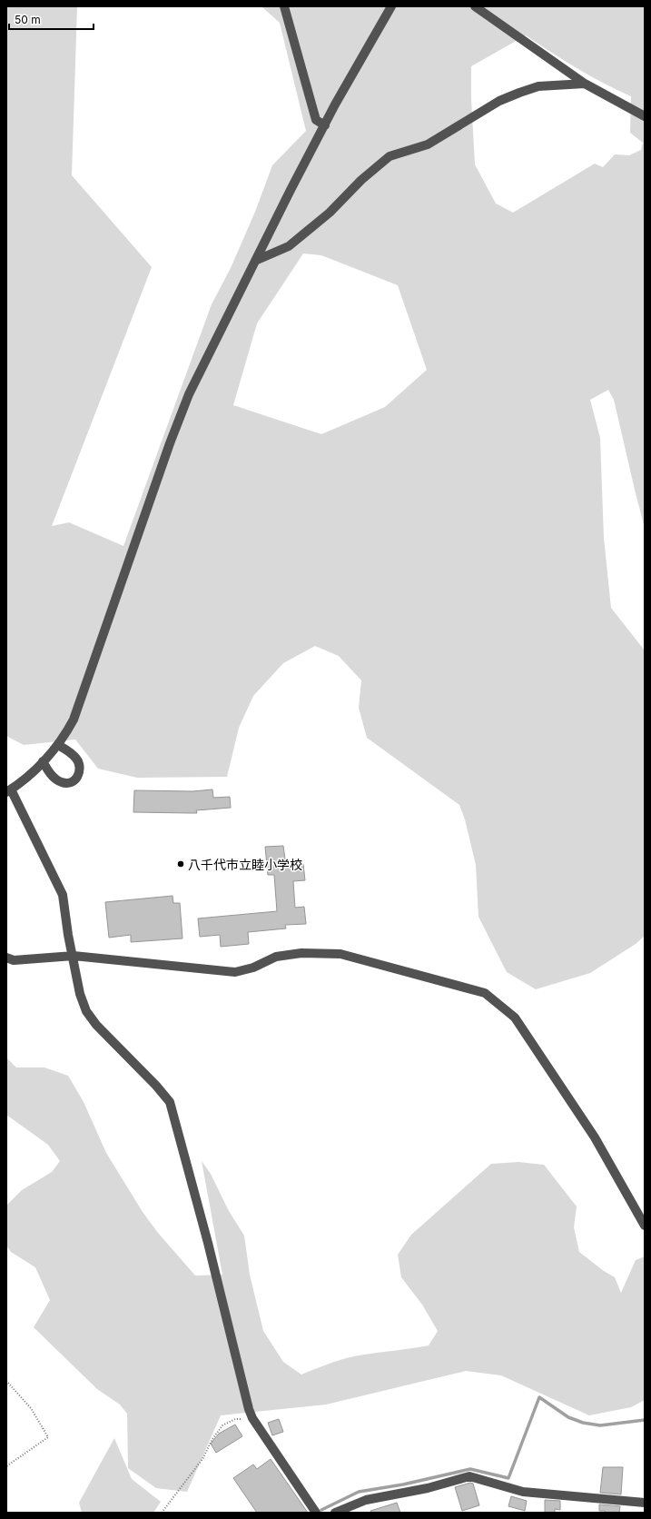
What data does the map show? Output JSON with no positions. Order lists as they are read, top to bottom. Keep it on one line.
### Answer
{"places":["八千代市立睦小学校"],"scale_bar":"50 m"}
